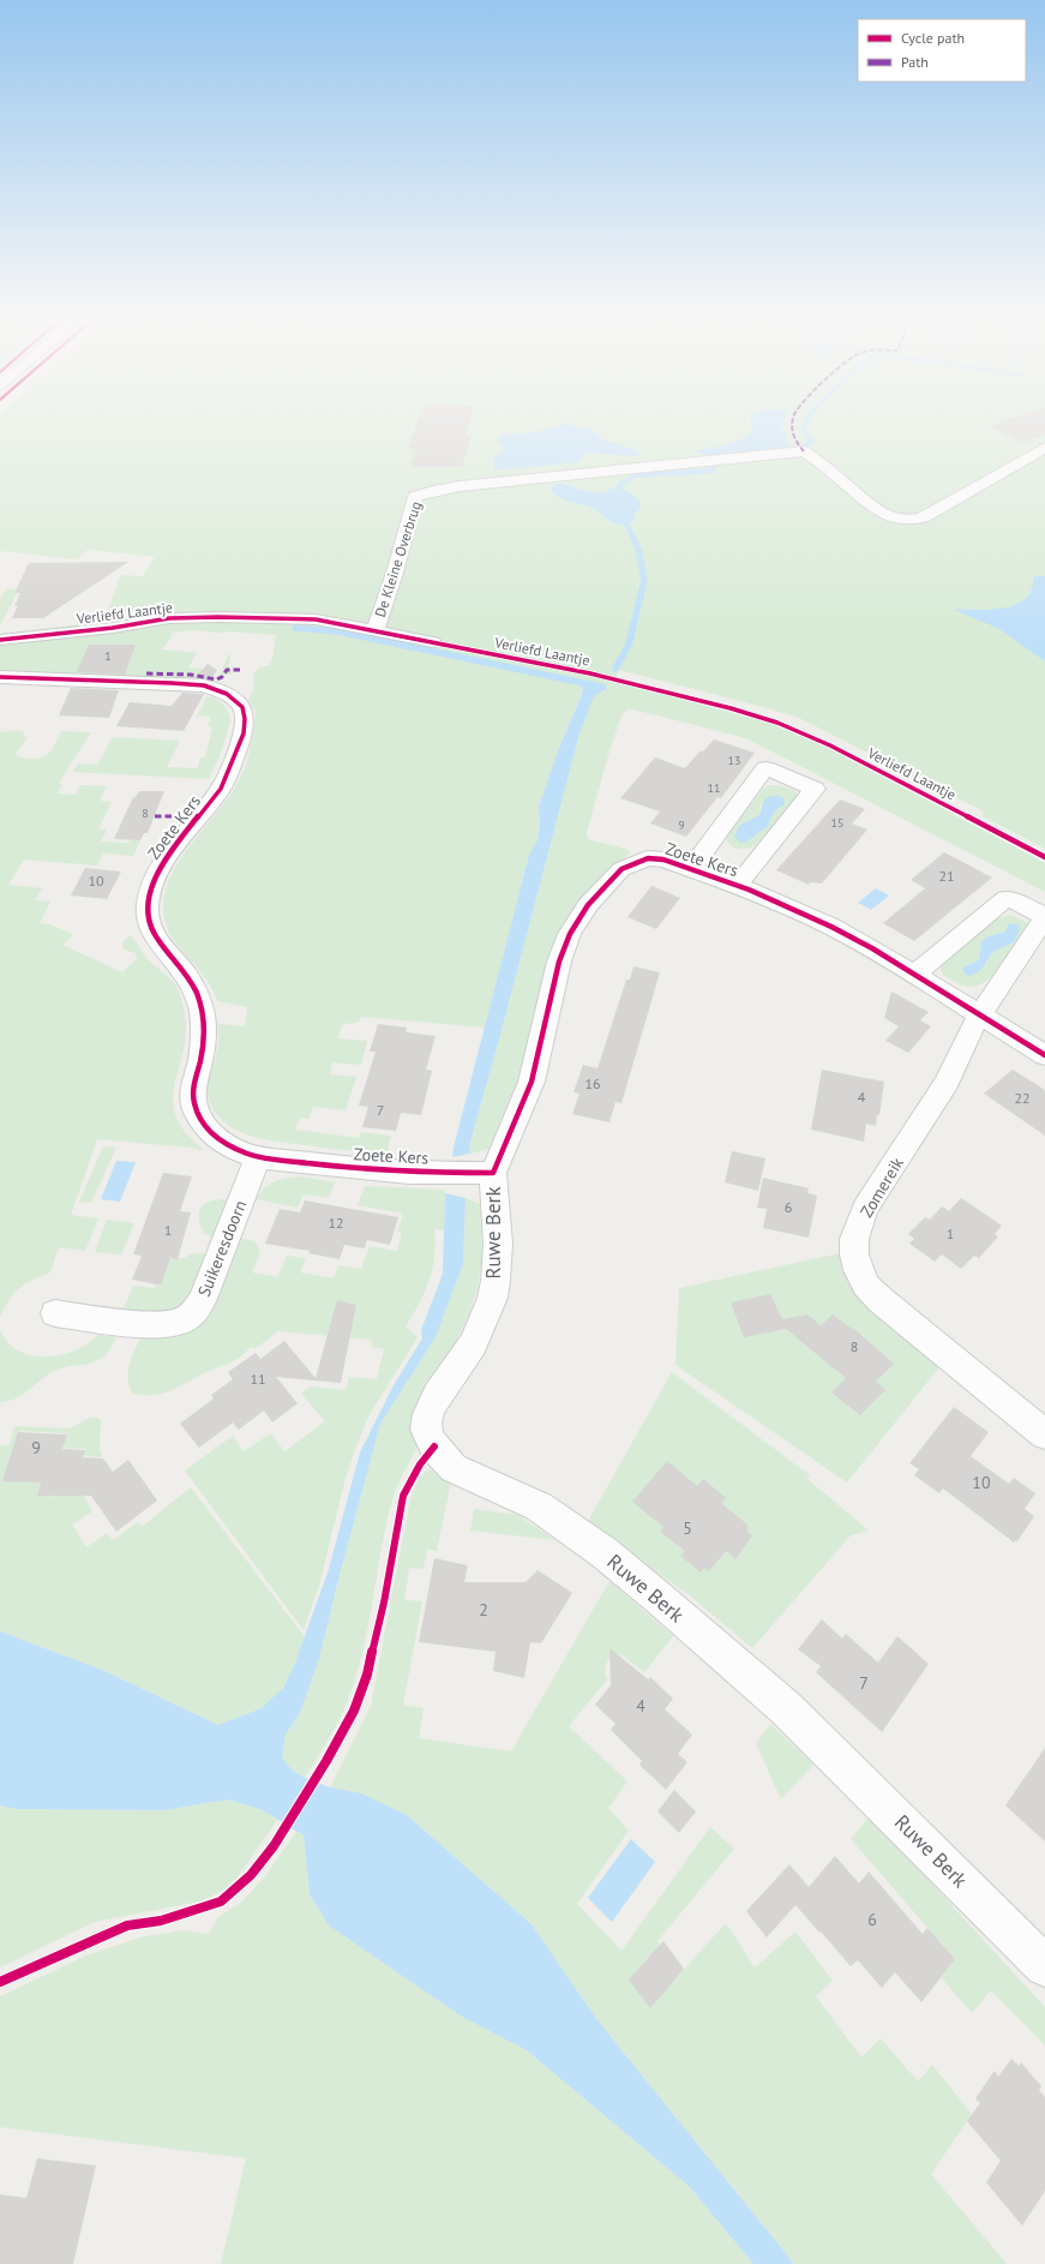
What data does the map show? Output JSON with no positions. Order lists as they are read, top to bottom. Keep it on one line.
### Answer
{"streets":{"street":["De Kleine Overbrug","Verliefd Laantje","Zoete Kers","Zomereik","Ruwe Berk","Suikeresdoorn"]},"crossings":[["De Kleine Overbrug","Verliefd Laantje"],["Zoete Kers","Zomereik"],["Zoete Kers","Ruwe Berk"],["Zoete Kers","Suikeresdoorn"]],"house_numbers":["1","13","11","8","15","9","21","10","16","4","22","7","6","12","1","1","8","11","9","10","5","2","7","4","6"],"legend":["Cycle path","Path"]}
